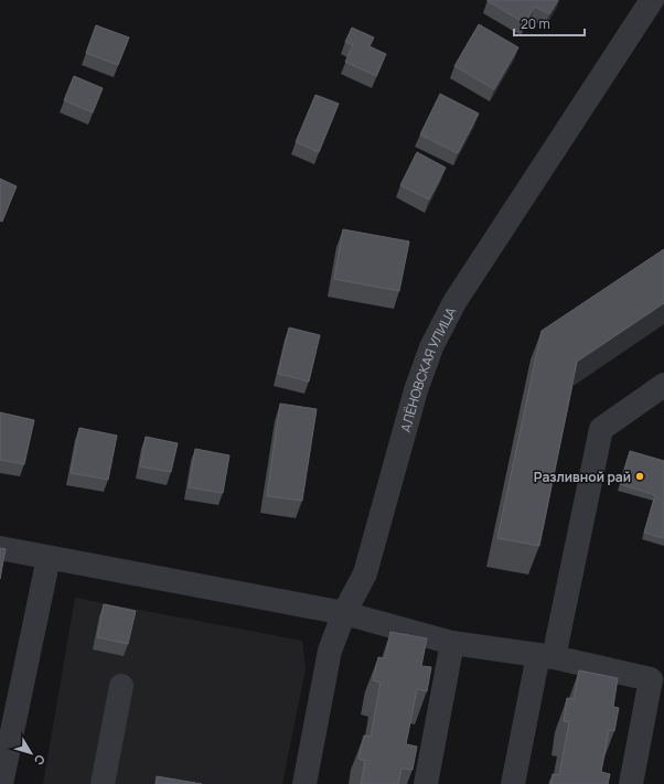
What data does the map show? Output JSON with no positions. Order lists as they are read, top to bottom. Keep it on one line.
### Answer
{"streets":{"street":["АЛЁНОВСКАЯ УЛИЦА"]},"places":["Разливной рай"],"scale_bar":"20 m","north":"bottom right"}
